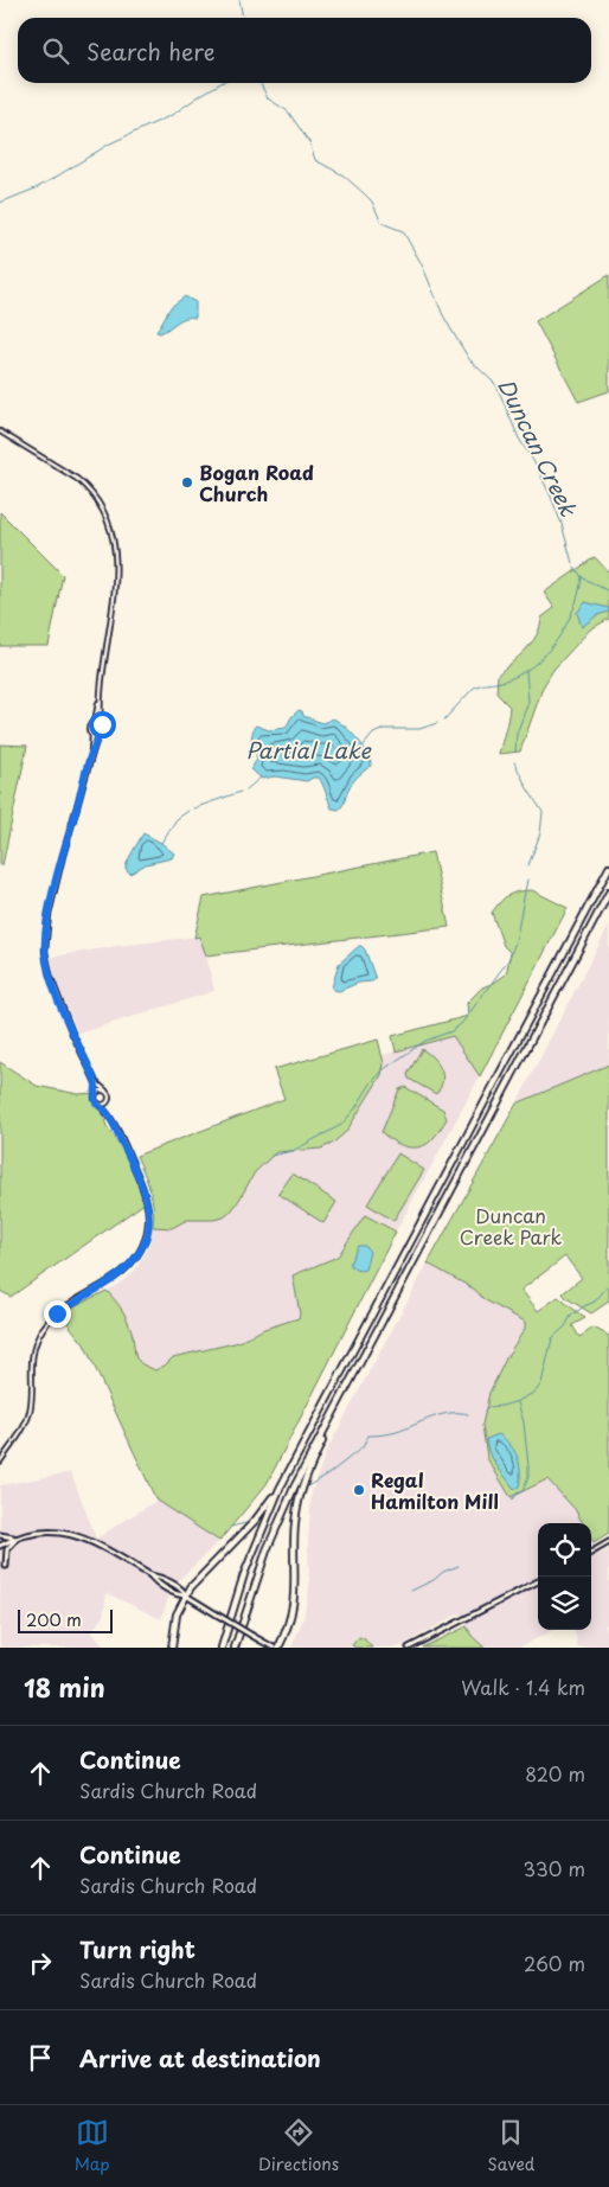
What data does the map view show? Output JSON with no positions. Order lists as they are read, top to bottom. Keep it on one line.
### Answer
{"water":["Duncan Creek","Partial Lake"],"parks":["Duncan Creek Park"],"places":["Bogan Road Church","Regal Hamilton Mill"],"scale_bar":"200 m","page":{"search":"Search here","scale":"200 m","heading":["18 min","Walk · 1.4 km"],"list":[["Continue","Sardis Church Road","820 m"],["Continue","Sardis Church Road","330 m"],["Turn right","Sardis Church Road","260 m"],"Arrive at destination"],"nav":["Map","Directions","Saved"]}}
